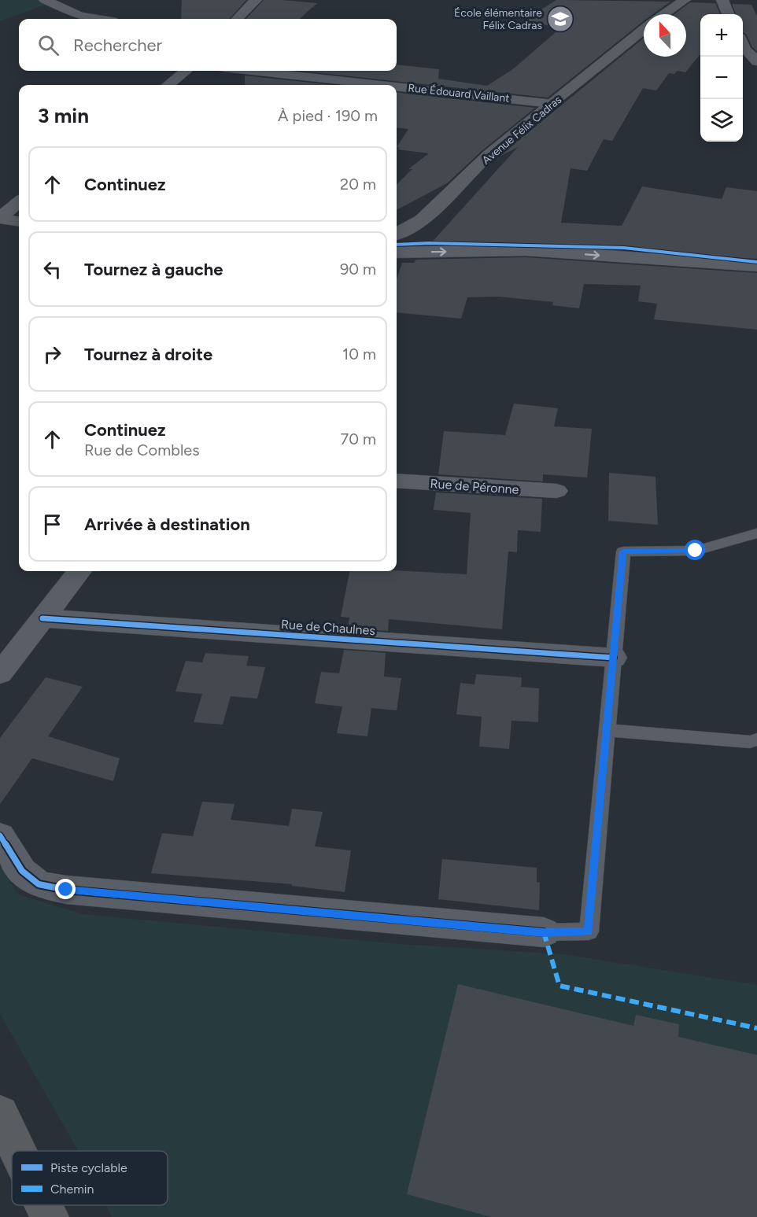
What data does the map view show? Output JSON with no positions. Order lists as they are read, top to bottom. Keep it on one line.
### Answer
{"streets":{"street":["Rue Édouard Vaillant","Avenue Félix Cadras","Rue de Péronne","Rue de Chaulnes"]},"crossings":[["Rue Édouard Vaillant","Avenue Félix Cadras"]],"places":{"school or university":["École élémentaire Félix Cadras"]},"legend":["Piste cyclable","Chemin"],"north":"top","page":{"map_buttons":["+","−"],"search":"Rechercher","heading":["3 min","À pied · 190 m"],"list":[["Continuez","20 m"],["Tournez à gauche","90 m"],["Tournez à droite","10 m"],["Continuez","Rue de Combles","70 m"],"Arrivée à destination"]}}
